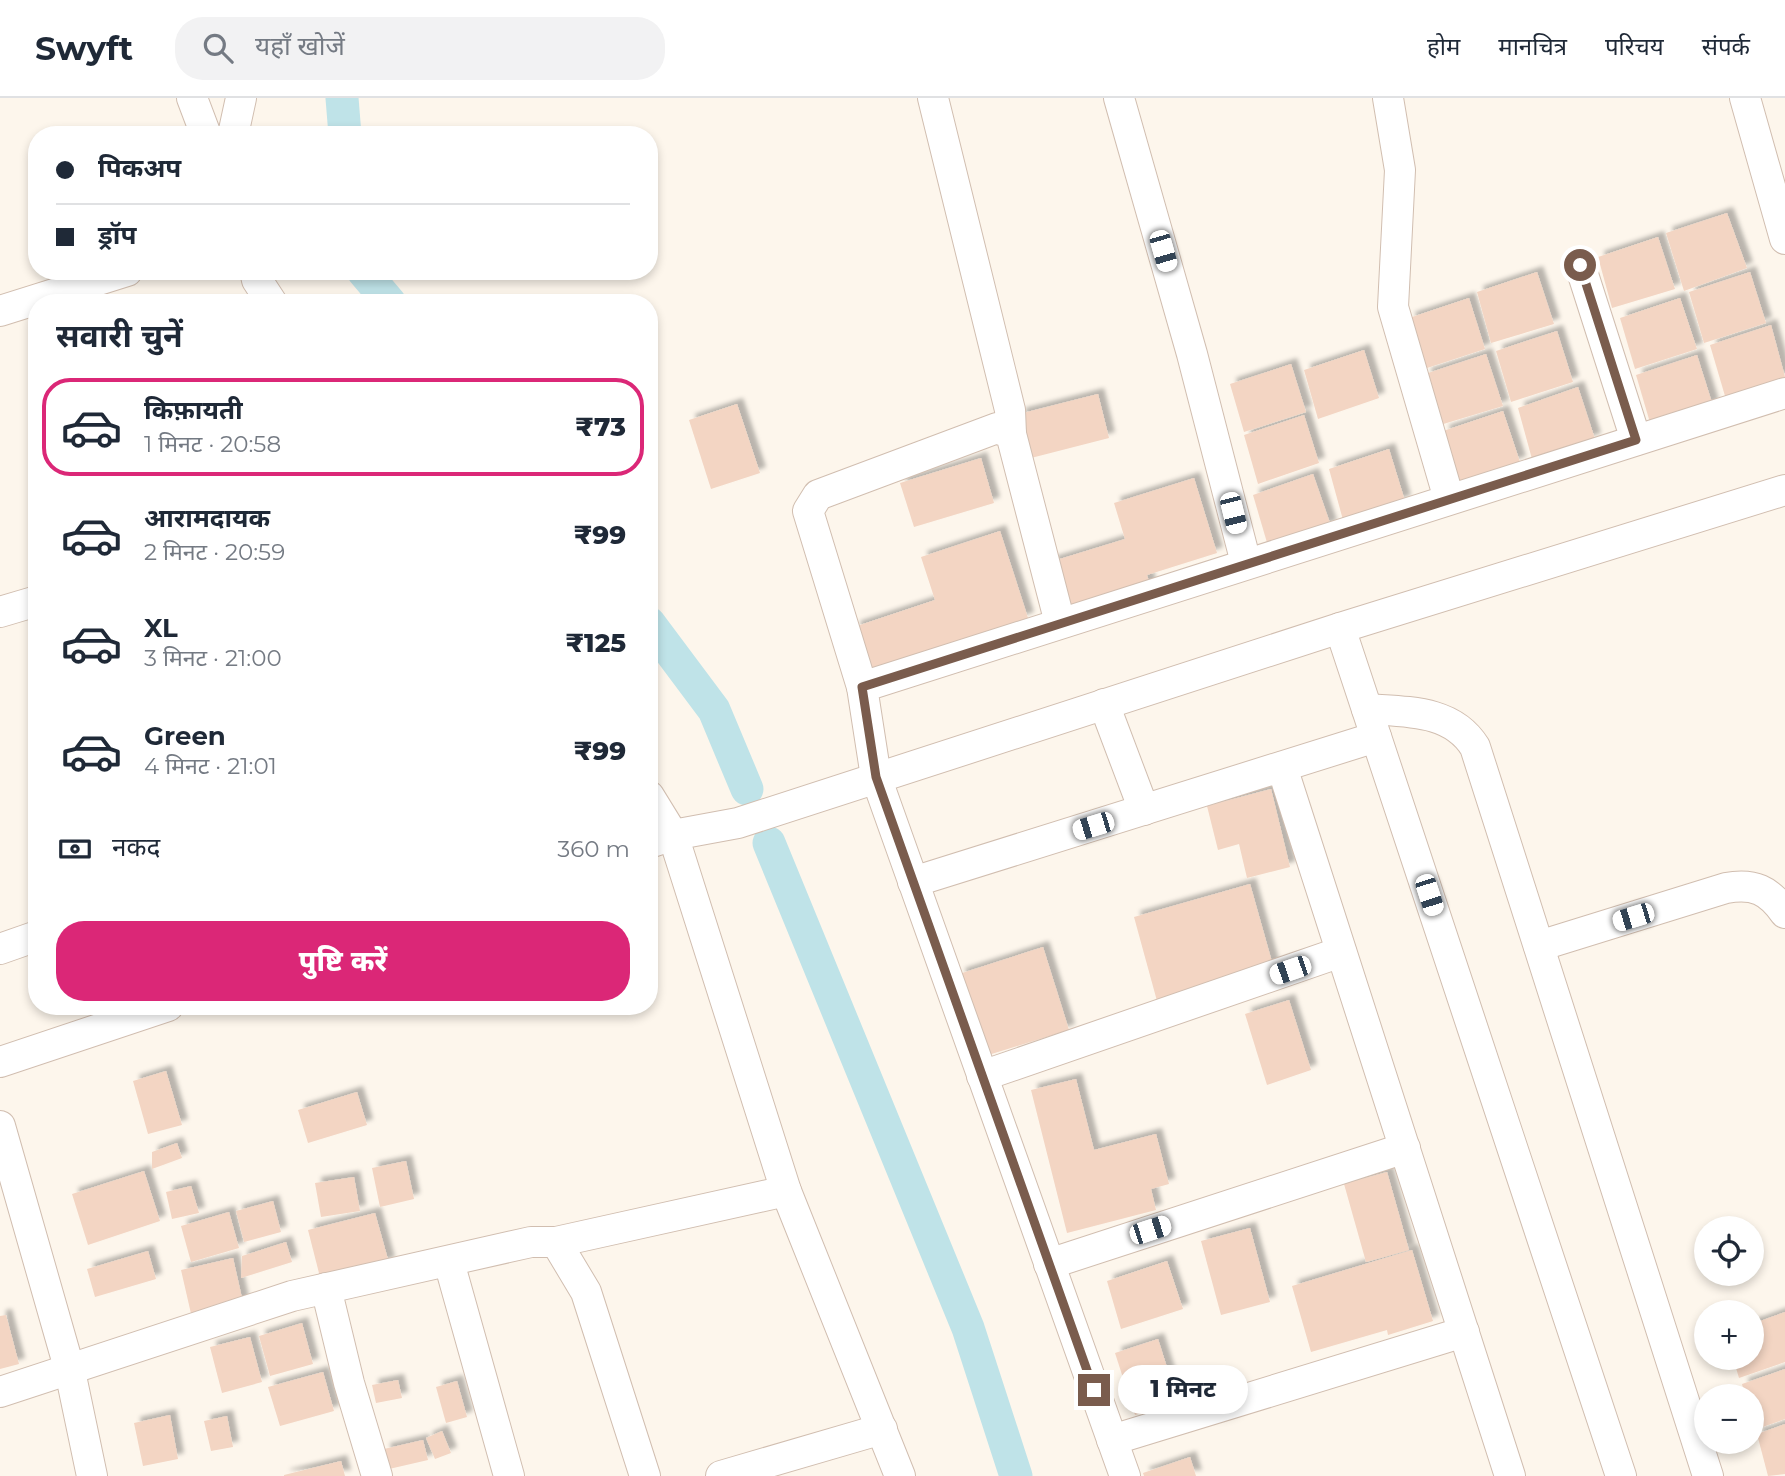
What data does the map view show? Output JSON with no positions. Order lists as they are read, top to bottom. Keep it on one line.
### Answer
{"page":{"header":"Swyft","search":"यहाँ खोजें","nav":["होम","मानचित्र","परिचय","संपर्क"],"banner":["पिकअप","ड्रॉप"],"heading":"सवारी चुनें","list":[{"name":"किफ़ायती","note":"1 मिनट · 20:58","value":"₹73"},{"name":"आरामदायक","note":"2 मिनट · 20:59","value":"₹99"},{"name":"XL","note":"3 मिनट · 21:00","value":"₹125"},{"name":"Green","note":"4 मिनट · 21:01","value":"₹99"}],"pay":["नकद","360 m"],"buttons":"पुष्टि करें","map_buttons":["+","−"],"bubble":"1 मिनट"}}
